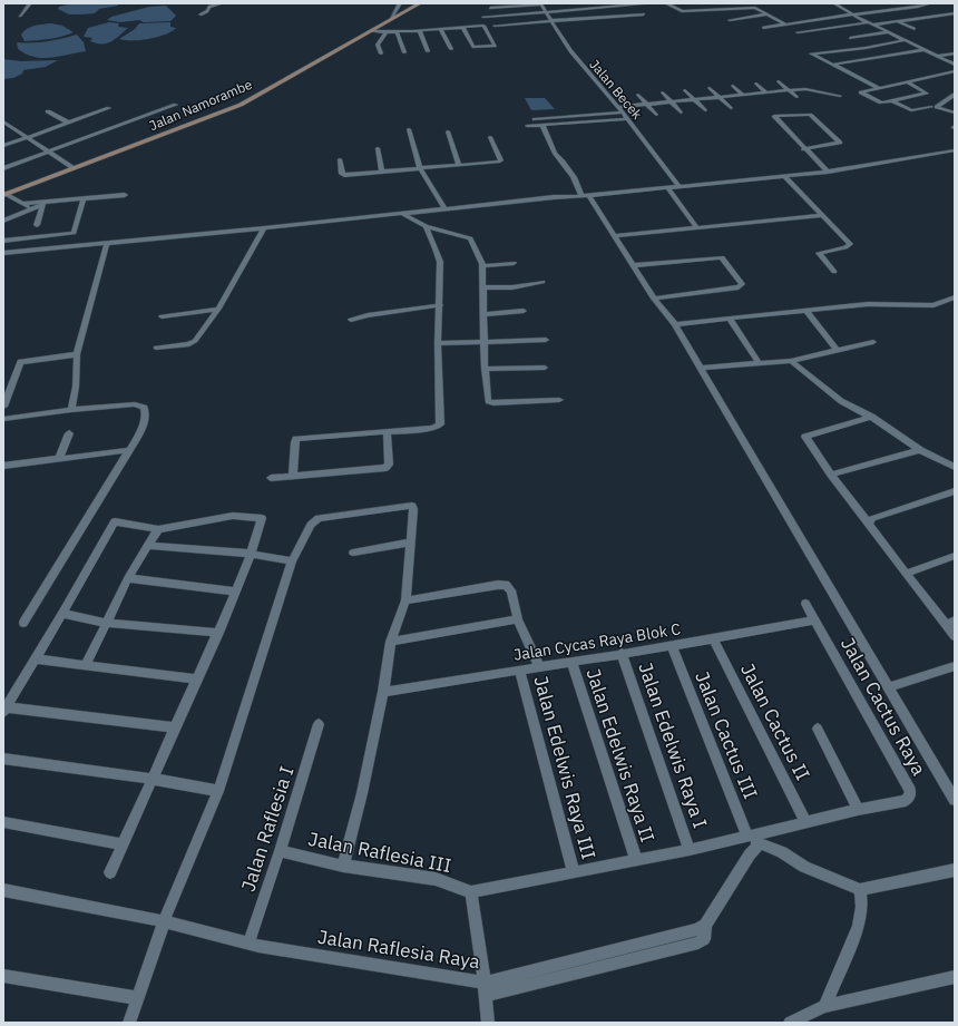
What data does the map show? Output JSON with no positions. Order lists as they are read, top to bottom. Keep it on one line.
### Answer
{"streets":{"main road":["Jalan Namorambe"],"street":["Jalan Becek","Jalan Cycas Raya Blok C","Jalan Cactus Raya","Jalan Cactus II","Jalan Cactus III","Jalan Edelwis Raya I","Jalan Edelwis Raya II","Jalan Edelwis Raya III","Jalan Raflesia I","Jalan Raflesia III","Jalan Raflesia Raya"]},"crossings":[["Jalan Cycas Raya Blok C","Jalan Cactus Raya"],["Jalan Cycas Raya Blok C","Jalan Cactus II"],["Jalan Cycas Raya Blok C","Jalan Cactus III"],["Jalan Cycas Raya Blok C","Jalan Edelwis Raya I"],["Jalan Cycas Raya Blok C","Jalan Edelwis Raya II"],["Jalan Cycas Raya Blok C","Jalan Edelwis Raya III"],["Jalan Cactus Raya","Jalan Cactus II"],["Jalan Cactus Raya","Jalan Cactus III"],["Jalan Cactus Raya","Jalan Edelwis Raya I"],["Jalan Cactus Raya","Jalan Edelwis Raya II"],["Jalan Cactus Raya","Jalan Edelwis Raya III"],["Jalan Cactus Raya","Jalan Raflesia III"],["Jalan Raflesia I","Jalan Raflesia III"],["Jalan Raflesia I","Jalan Raflesia Raya"]]}
